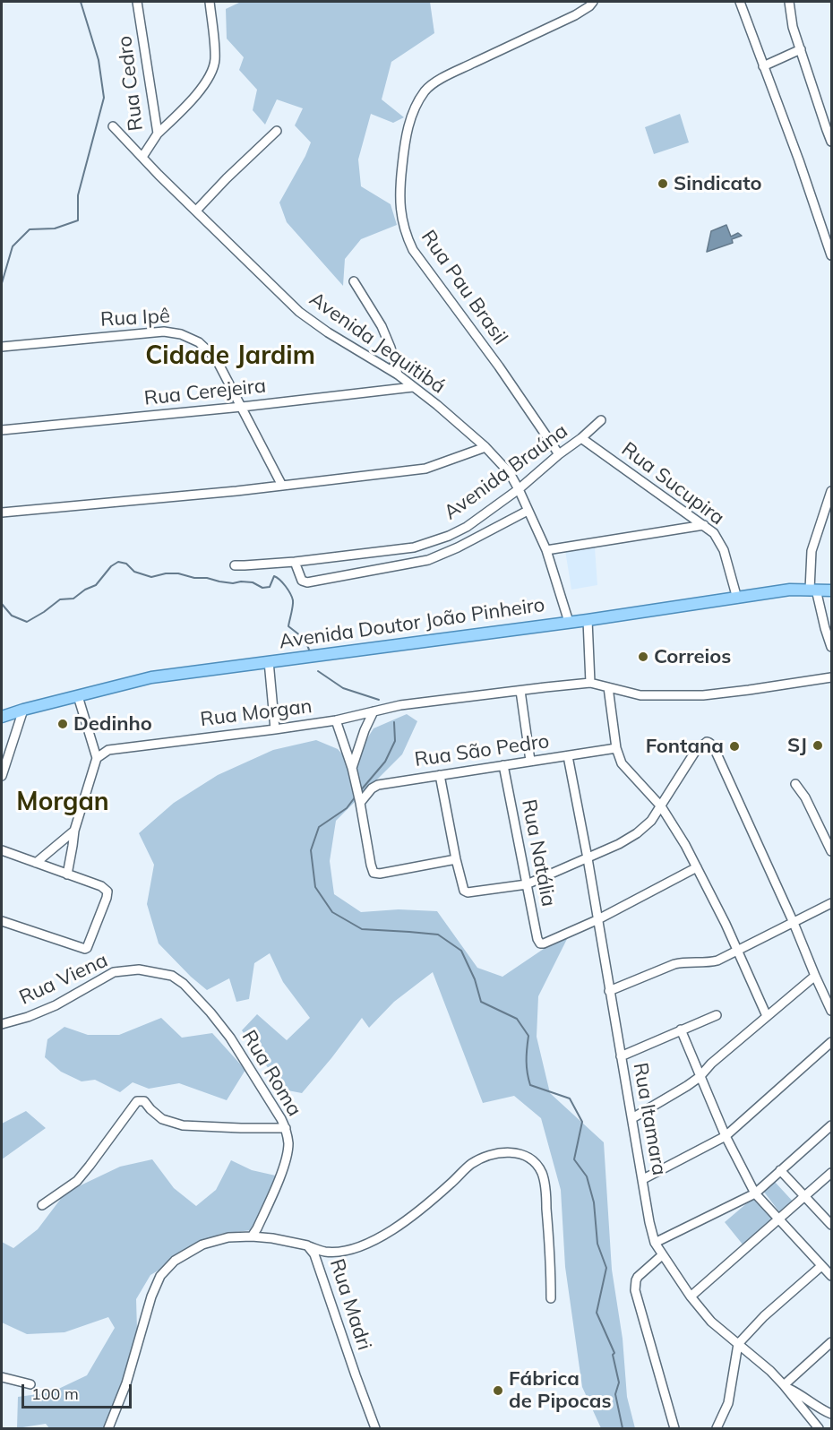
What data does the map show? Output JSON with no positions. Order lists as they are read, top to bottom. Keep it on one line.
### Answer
{"streets":{"main road":["Avenida Doutor João Pinheiro"],"street":["Rua Cedro","Rua Pau Brasil","Rua Ipê","Avenida Jequitibá","Rua Cerejeira","Avenida Braúna","Rua Sucupira","Rua Morgan","Rua São Pedro","Rua Natália","Rua Viena","Rua Roma","Rua Itamara","Rua Madri"]},"crossings":[["Rua Cedro","Avenida Jequitibá"],["Rua Pau Brasil","Avenida Braúna"],["Rua Ipê","Rua Cerejeira"],["Avenida Jequitibá","Rua Cerejeira"],["Avenida Jequitibá","Avenida Braúna"],["Avenida Jequitibá","Avenida Doutor João Pinheiro"],["Avenida Braúna","Rua Sucupira"],["Rua Sucupira","Avenida Doutor João Pinheiro"],["Rua São Pedro","Rua Natália"],["Rua São Pedro","Rua Itamara"],["Rua Natália","Rua Itamara"],["Rua Viena","Rua Roma"],["Rua Roma","Rua Madri"]],"districts":["Cidade Jardim","Morgan"],"places":["Sindicato","Correios","Dedinho","SJ","Fontana","Fábrica de Pipocas"],"scale_bar":"100 m"}
